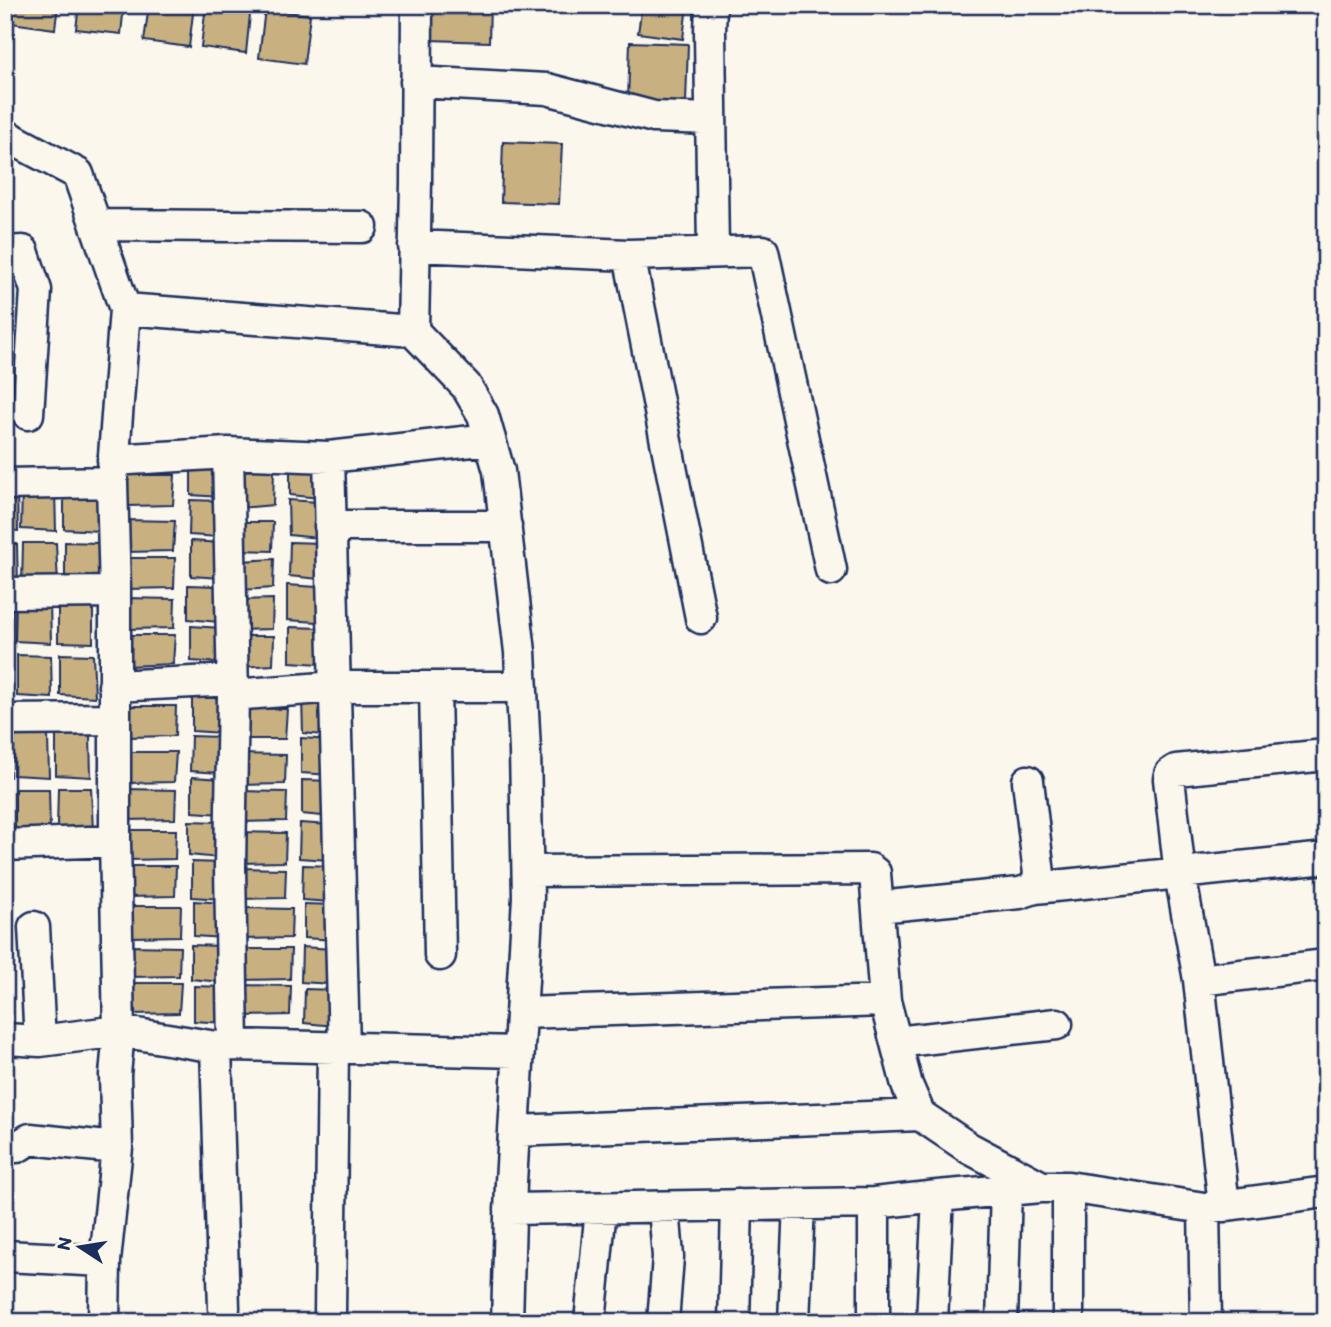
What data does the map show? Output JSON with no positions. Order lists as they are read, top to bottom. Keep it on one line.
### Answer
{"north":"left"}
